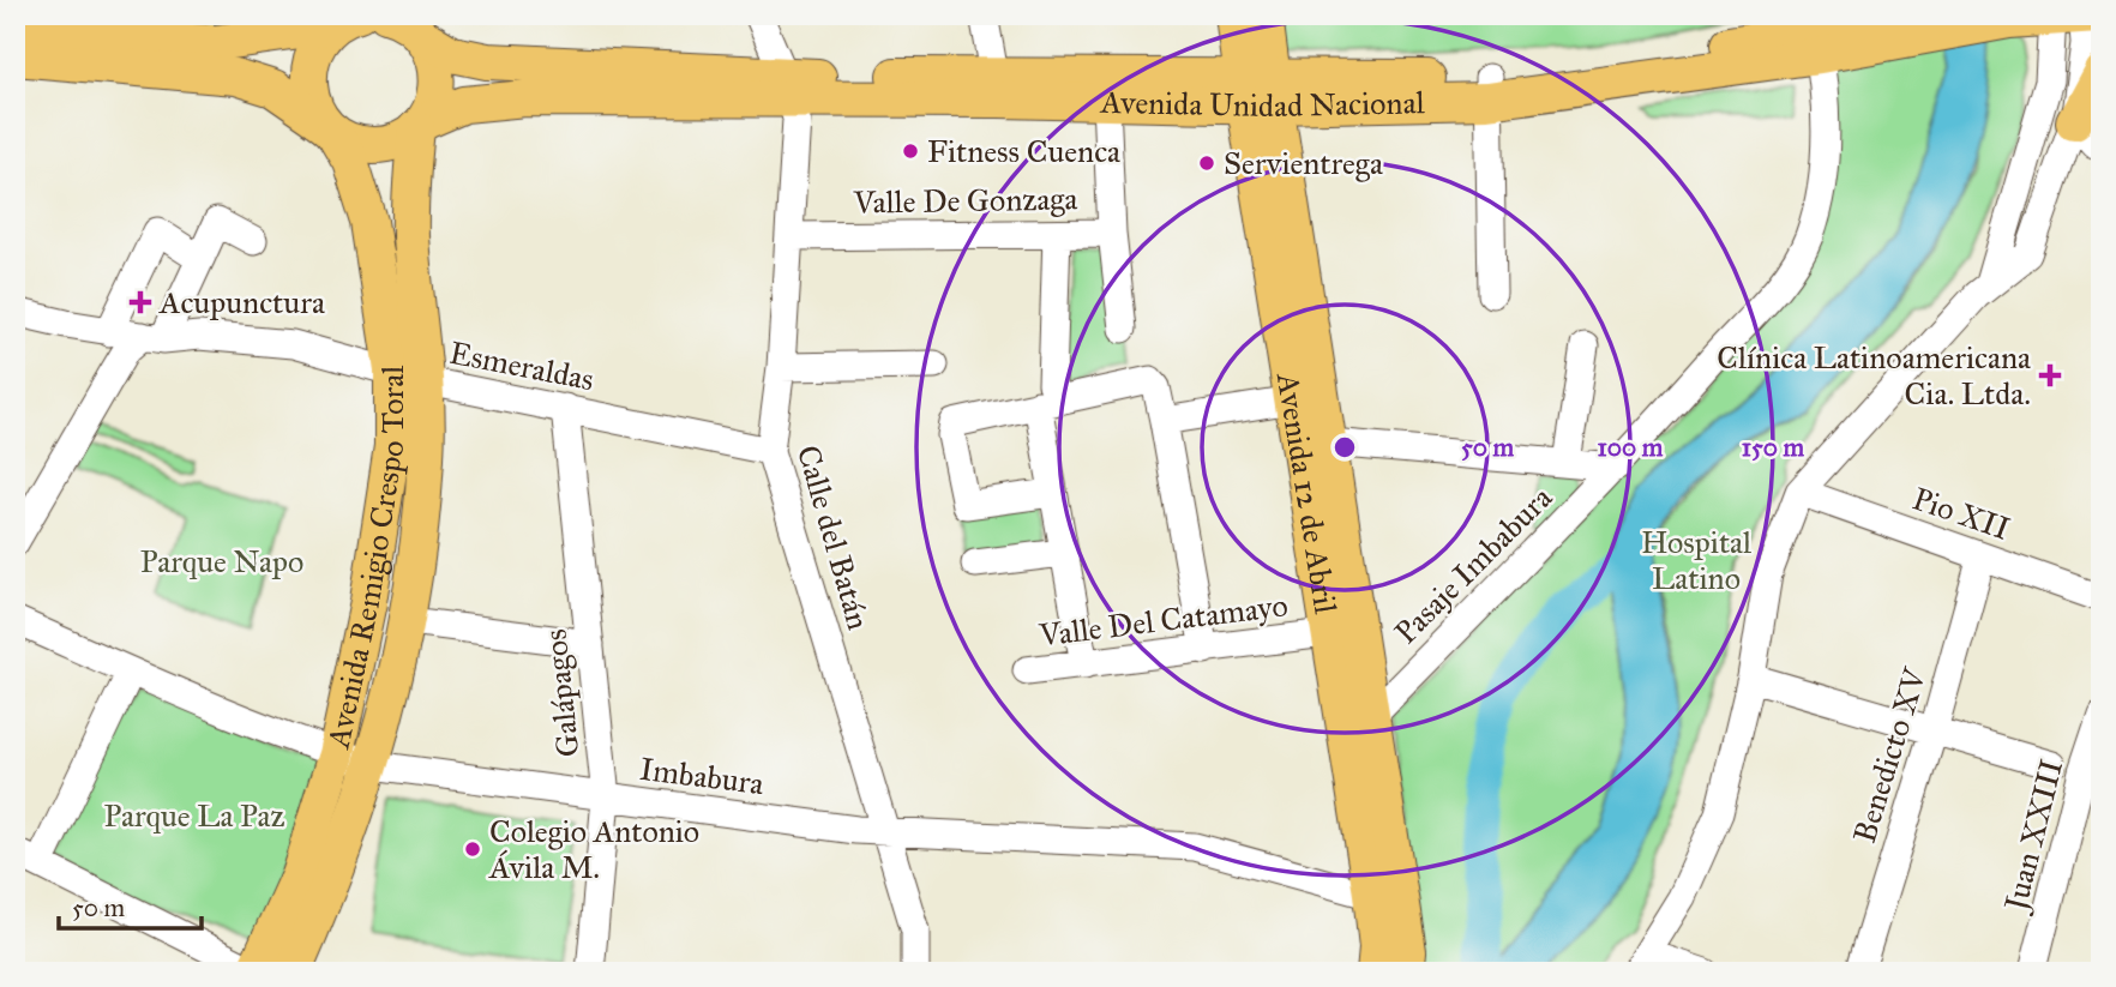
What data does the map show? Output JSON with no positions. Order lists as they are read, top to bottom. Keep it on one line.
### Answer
{"streets":{"main road":["Avenida Unidad Nacional","Avenida 12 de Abril","Avenida Remigio Crespo Toral"],"street":["Valle De Gonzaga","Esmeraldas","Pio XII","Calle del Batán","Pasaje Imbabura","Valle Del Catamayo","Galápagos","Benedicto XV","Imbabura","Juan XXIII"]},"crossings":[["Avenida Unidad Nacional","Valle De Gonzaga"],["Avenida Unidad Nacional","Avenida 12 de Abril"],["Avenida Unidad Nacional","Calle del Batán"],["Avenida Unidad Nacional","Avenida Remigio Crespo Toral"],["Avenida Unidad Nacional","Pasaje Imbabura"],["Valle De Gonzaga","Calle del Batán"],["Esmeraldas","Calle del Batán"],["Esmeraldas","Avenida Remigio Crespo Toral"],["Esmeraldas","Galápagos"],["Avenida 12 de Abril","Pasaje Imbabura"],["Avenida 12 de Abril","Valle Del Catamayo"],["Avenida 12 de Abril","Imbabura"],["Pio XII","Benedicto XV"],["Calle del Batán","Imbabura"],["Avenida Remigio Crespo Toral","Imbabura"],["Galápagos","Imbabura"]],"parks":["Hospital Latino","Parque Napo","Parque La Paz"],"places":{"other":["Fitness Cuenca","Servientrega","Colegio Antonio Ávila M."],"health":["Acupunctura","Clínica Latinoamericana Cia. Ltda."]},"scale_bar":"50 m","rings":["50 m","100 m","150 m"]}
